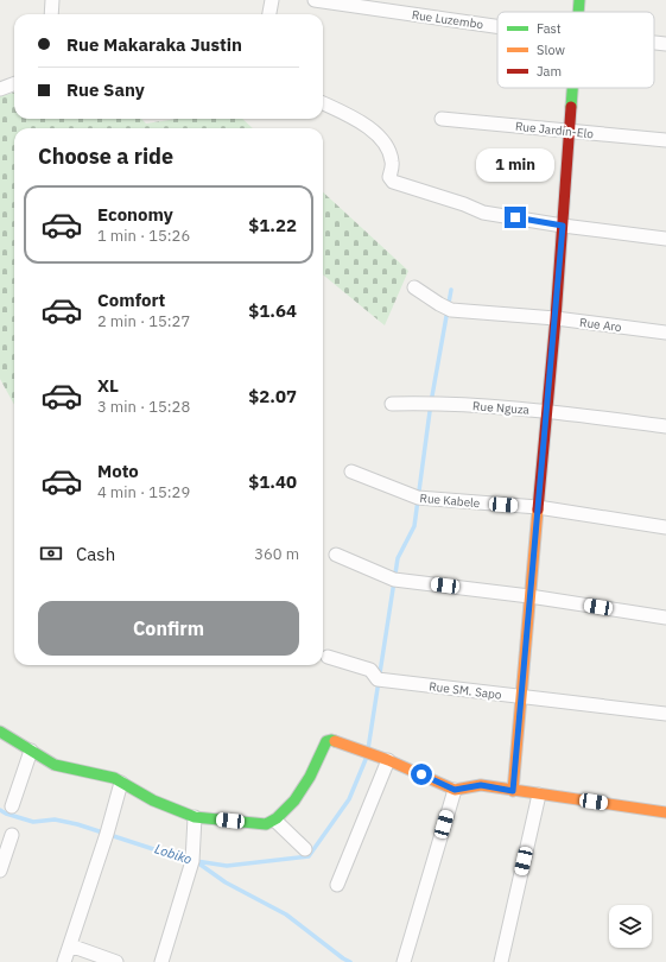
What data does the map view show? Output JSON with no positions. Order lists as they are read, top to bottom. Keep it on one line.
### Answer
{"streets":{"street":["Rue Luzembo","Rue Jardin-Elo","Rue Aro","Rue Nguza","Rue Kabele","Rue SM. Sapo"]},"water":["Lobiko"],"legend":["Fast","Slow","Jam"],"page":{"banner":["Rue Makaraka Justin","Rue Sany"],"heading":"Choose a ride","bubble":"1 min","list":[{"name":"Economy","note":"1 min · 15:26","value":"$1.22"},{"name":"Comfort","note":"2 min · 15:27","value":"$1.64"},{"name":"XL","note":"3 min · 15:28","value":"$2.07"},{"name":"Moto","note":"4 min · 15:29","value":"$1.40"}],"pay":["Cash","360 m"],"buttons":"Confirm"}}
